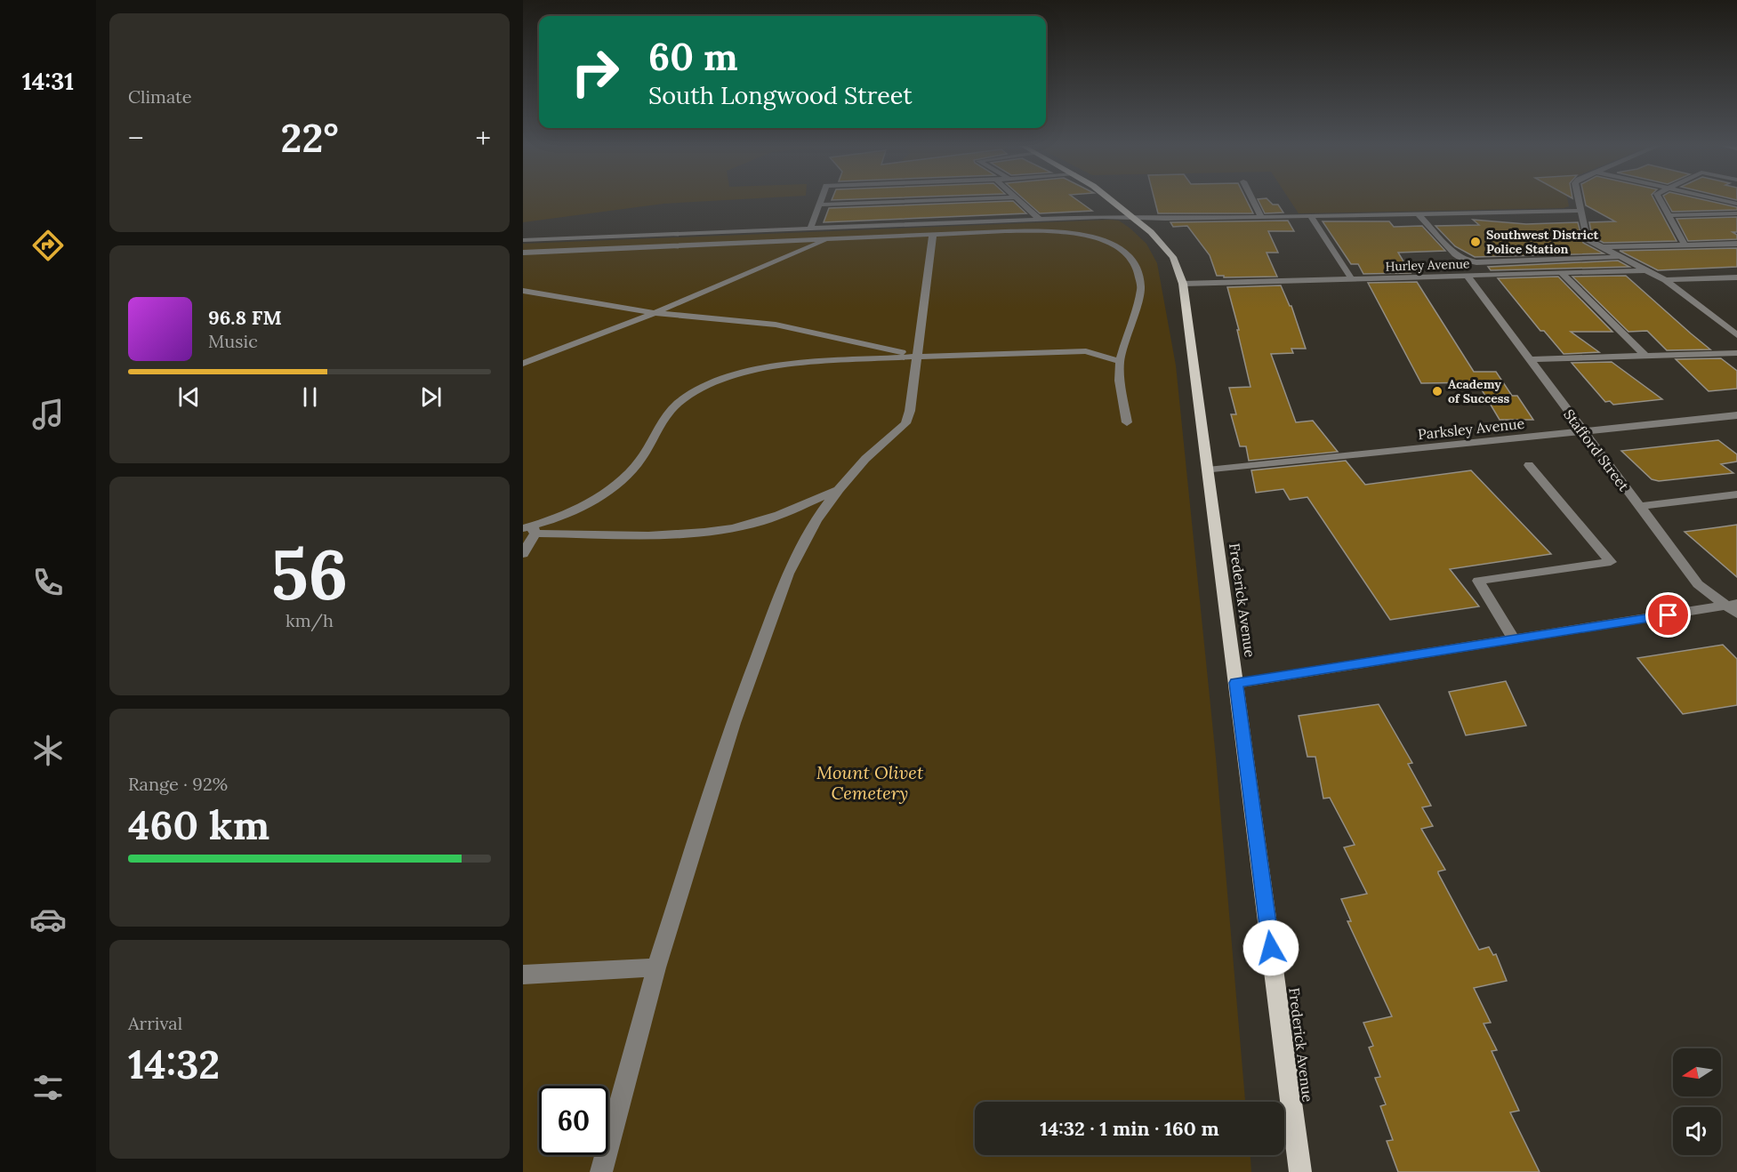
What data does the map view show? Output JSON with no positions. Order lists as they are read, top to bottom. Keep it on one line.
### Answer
{"streets":{"main road":["Frederick Avenue"],"street":["Hurley Avenue","Parksley Avenue","Stafford Street"]},"crossings":[["Hurley Avenue","Stafford Street"],["Hurley Avenue","Frederick Avenue"],["Parksley Avenue","Stafford Street"],["Parksley Avenue","Frederick Avenue"]],"parks":["Mount Olivet Cemetery"],"places":["Southwest District Police Station","Academy of Success"],"north":"left","page":{"tabs":"14:31","tile":["Climate",["56","km/h"],["Range · 92%","460 km"],["Arrival","14:32"]],"turn":["60 m","South Longwood Street"],"heat":["−","22°","+"],"song":["96.8 FM","Music"],"limit":"60","trip":"14:32 · 1 min · 160 m"}}
